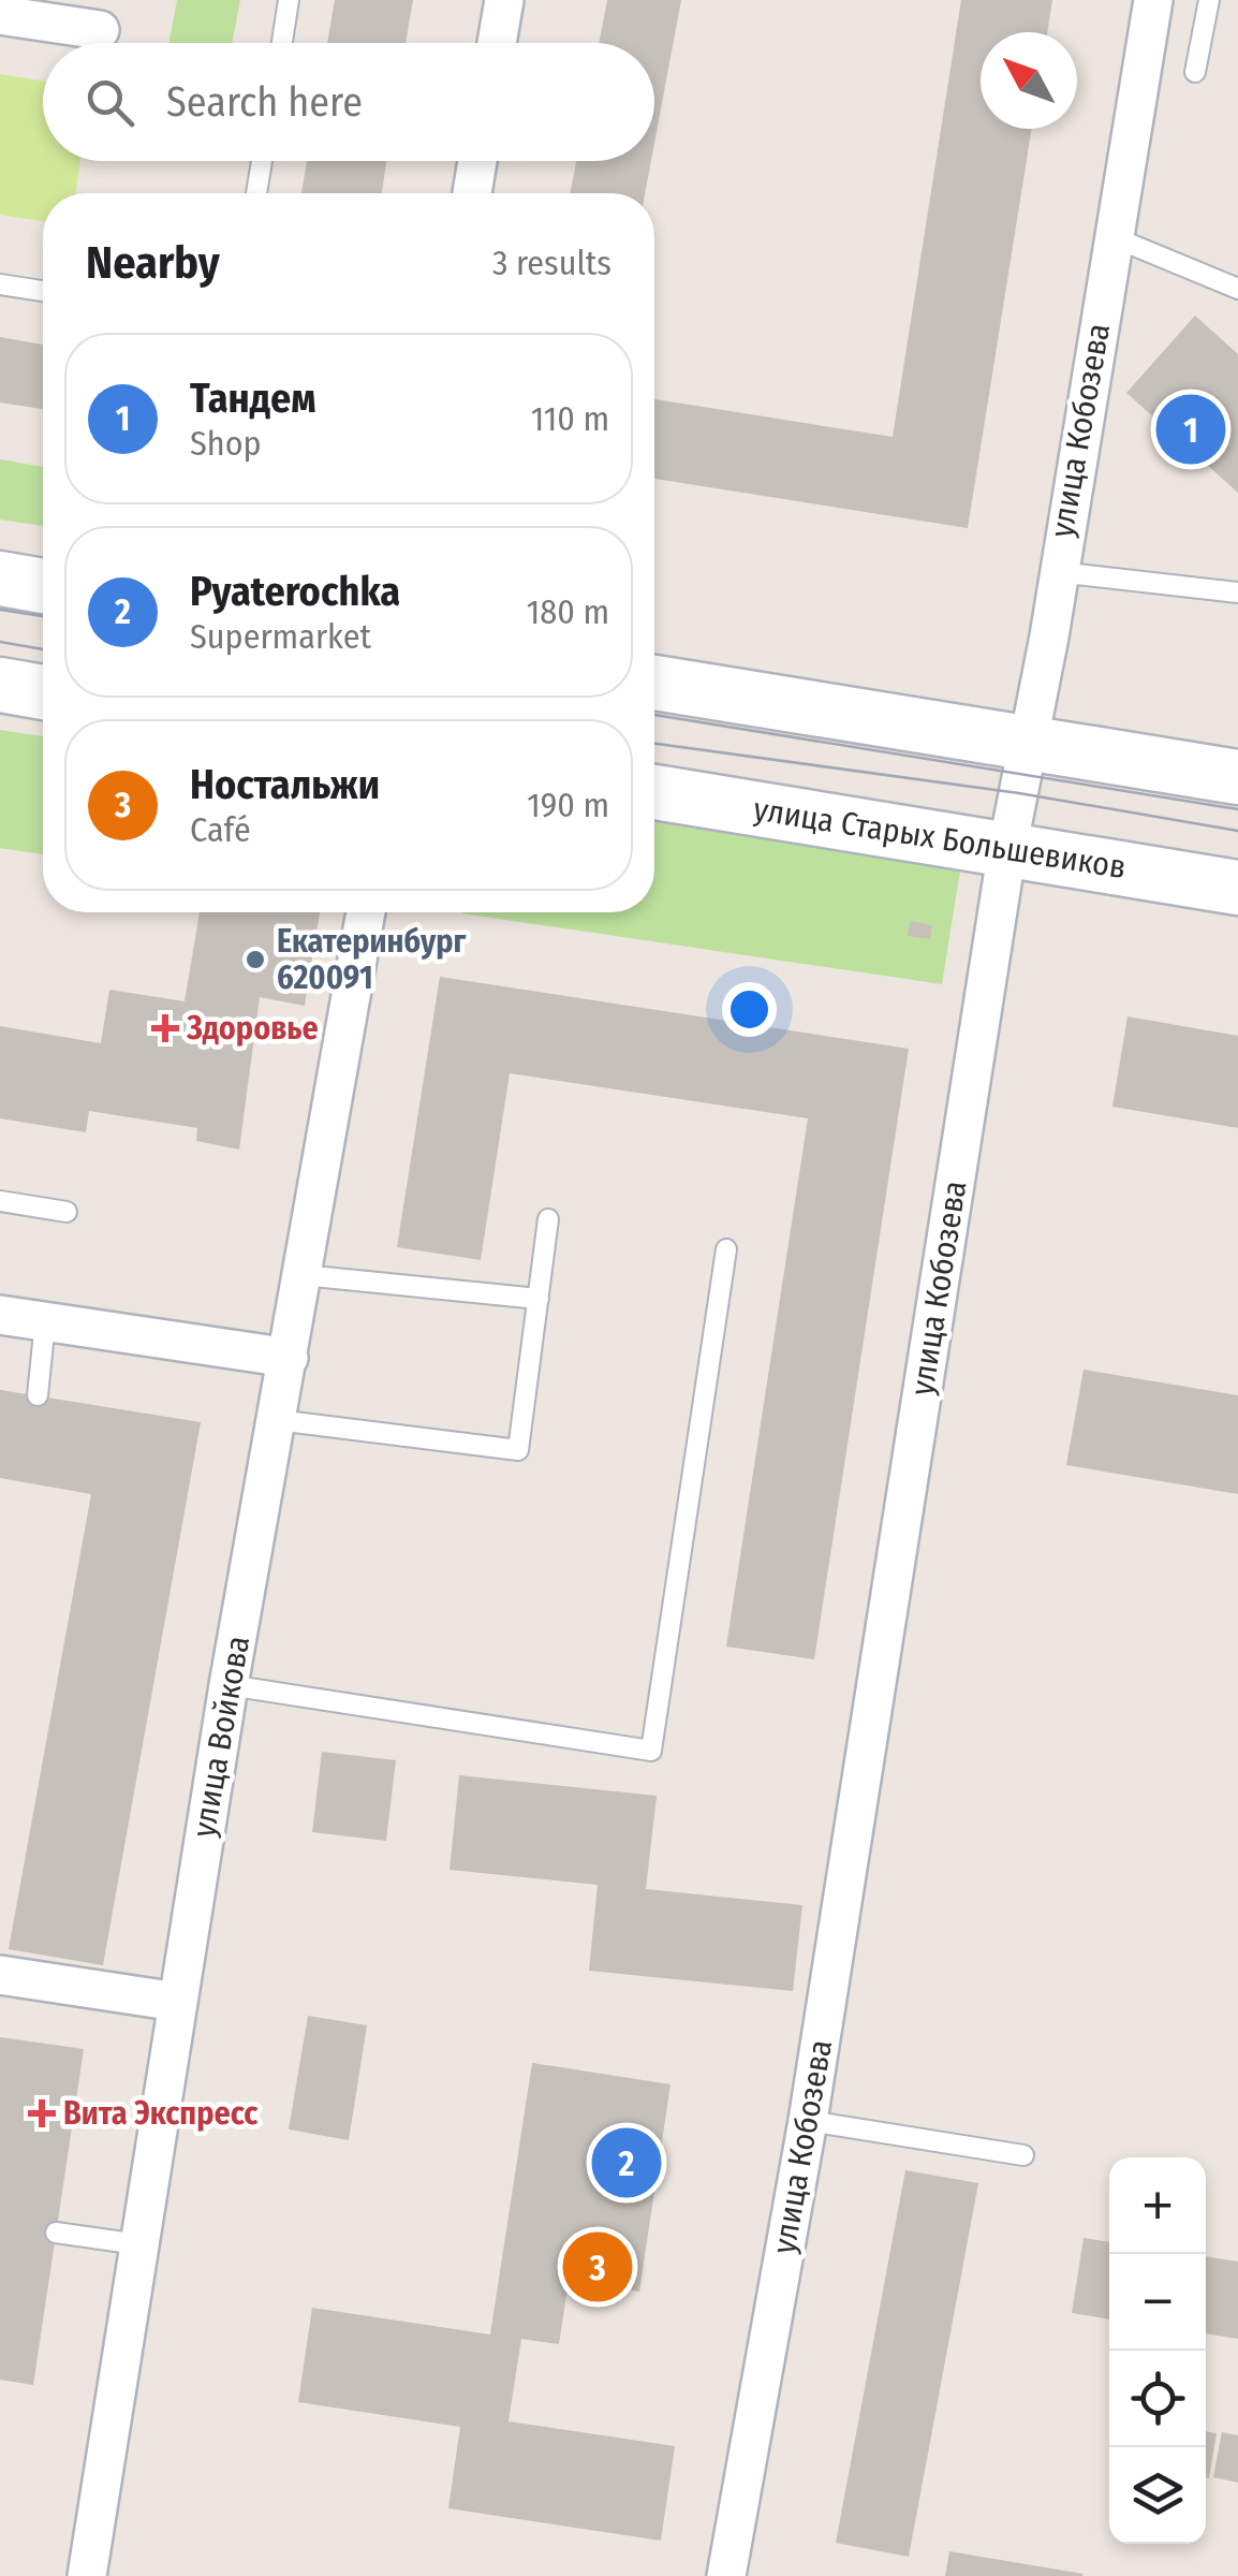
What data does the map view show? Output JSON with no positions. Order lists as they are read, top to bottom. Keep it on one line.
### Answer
{"streets":{"main road":["улица Старых Большевиков"],"street":["улица Кобозева","улица Войкова"]},"crossings":[["улица Кобозева","улица Старых Большевиков"]],"places":{"other":["Екатеринбург 620091"],"health":["Здоровье","Вита Экспресс"]},"north":"top left","page":{"search":"Search here","heading":["Nearby","3 results"],"list":[{"mark":"1","name":"Тандем","note":"Shop","value":"110 m"},{"mark":"2","name":"Pyaterochka","note":"Supermarket","value":"180 m"},{"mark":"3","name":"Ностальжи","note":"Café","value":"190 m"}],"pins":["1","2","3"],"map_buttons":["+","−"]}}
